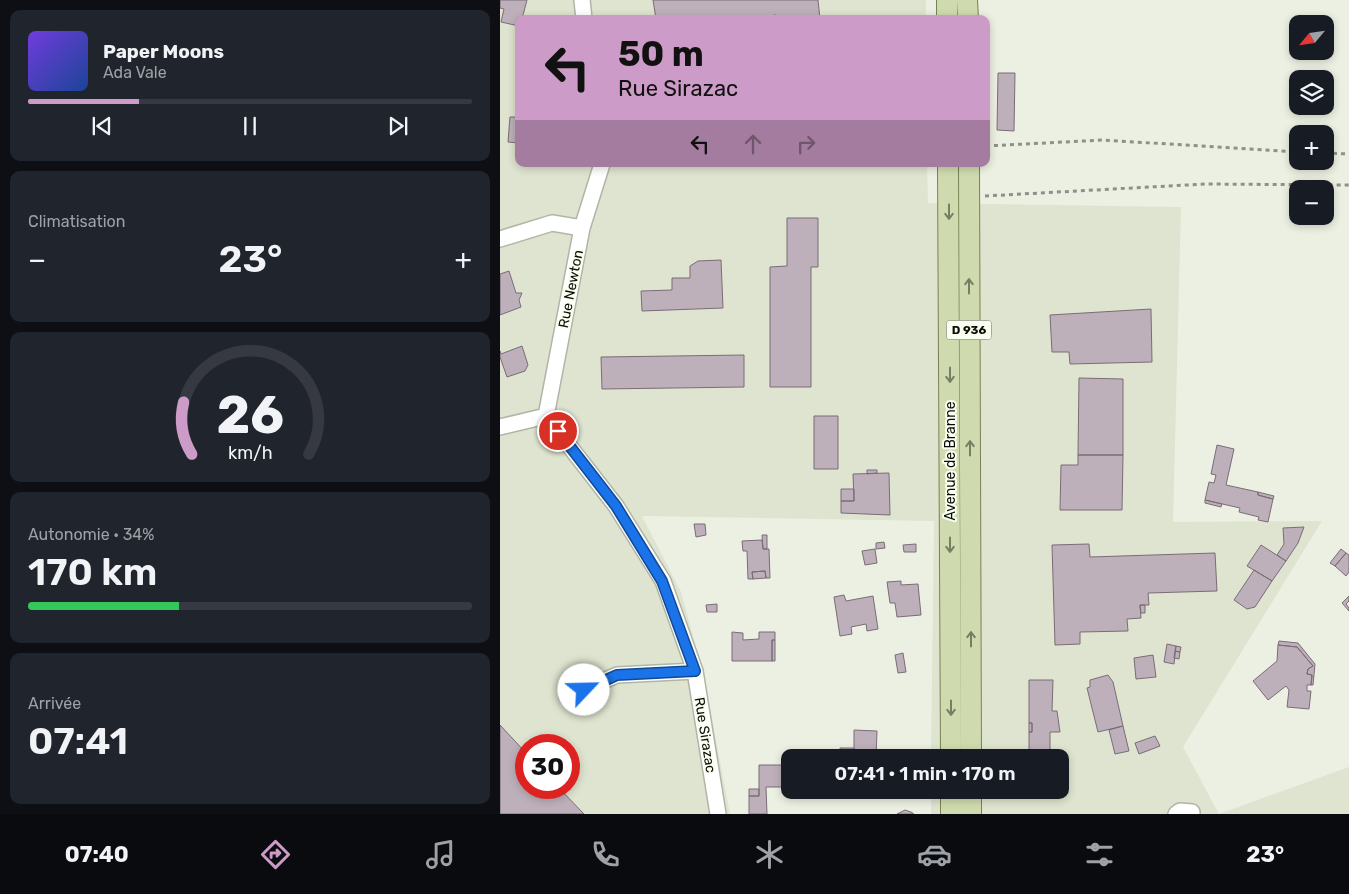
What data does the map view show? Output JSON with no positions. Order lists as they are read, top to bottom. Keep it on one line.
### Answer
{"streets":{"main road":["D 936","Avenue de Branne"],"street":["Rue Newton","Rue Sirazac"]},"crossings":[["Rue Newton","Rue Sirazac"]],"north":"bottom left","page":{"map_buttons":["+","−"],"turn":["50 m","Rue Sirazac"],"song":["Paper Moons","Ada Vale"],"tile":["Climatisation",["Autonomie · 34%","170 km"],["Arrivée","07:41"]],"heat":["−","23°","+"],"limit":"30","trip":"07:41 · 1 min · 170 m","tabs":["07:40","23°"],"gauge":["26","km/h"]}}
